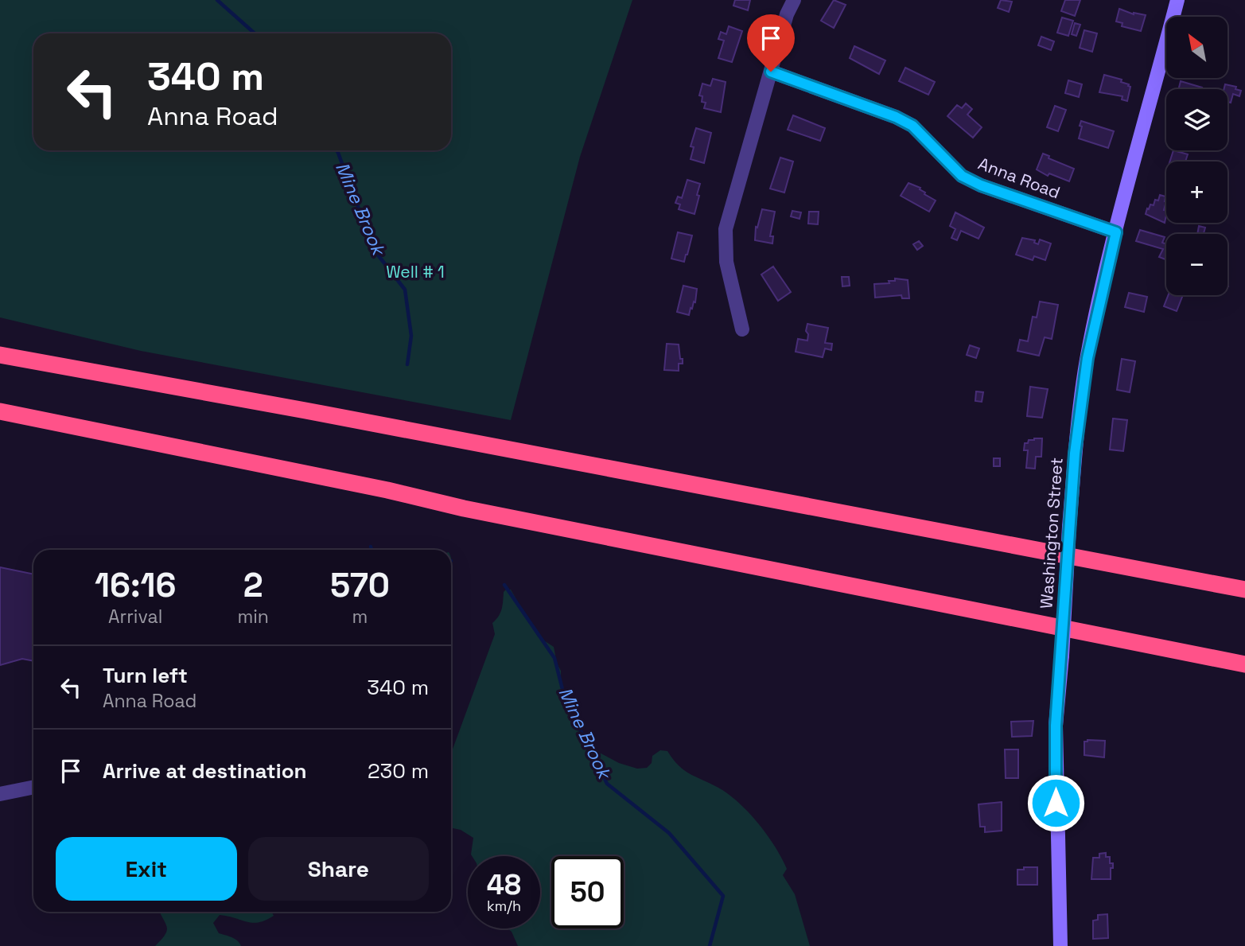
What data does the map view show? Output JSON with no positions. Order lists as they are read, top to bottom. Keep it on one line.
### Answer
{"streets":{"main road":["Washington Street"],"street":["Anna Road"]},"crossings":[["Anna Road","Washington Street"]],"water":["Mine Brook"],"parks":["Well # 1"],"north":"top left","page":{"map_buttons":["+","−"],"turn":["340 m","Anna Road"],"eta":["16:16","Arrival","2","min","570","m"],"list":[{"name":"Turn left","note":"Anna Road","value":"340 m"},{"name":"Arrive at destination","value":"230 m"}],"buttons":["Exit","Share"],"speed":"48 km/h","limit":"50"}}
